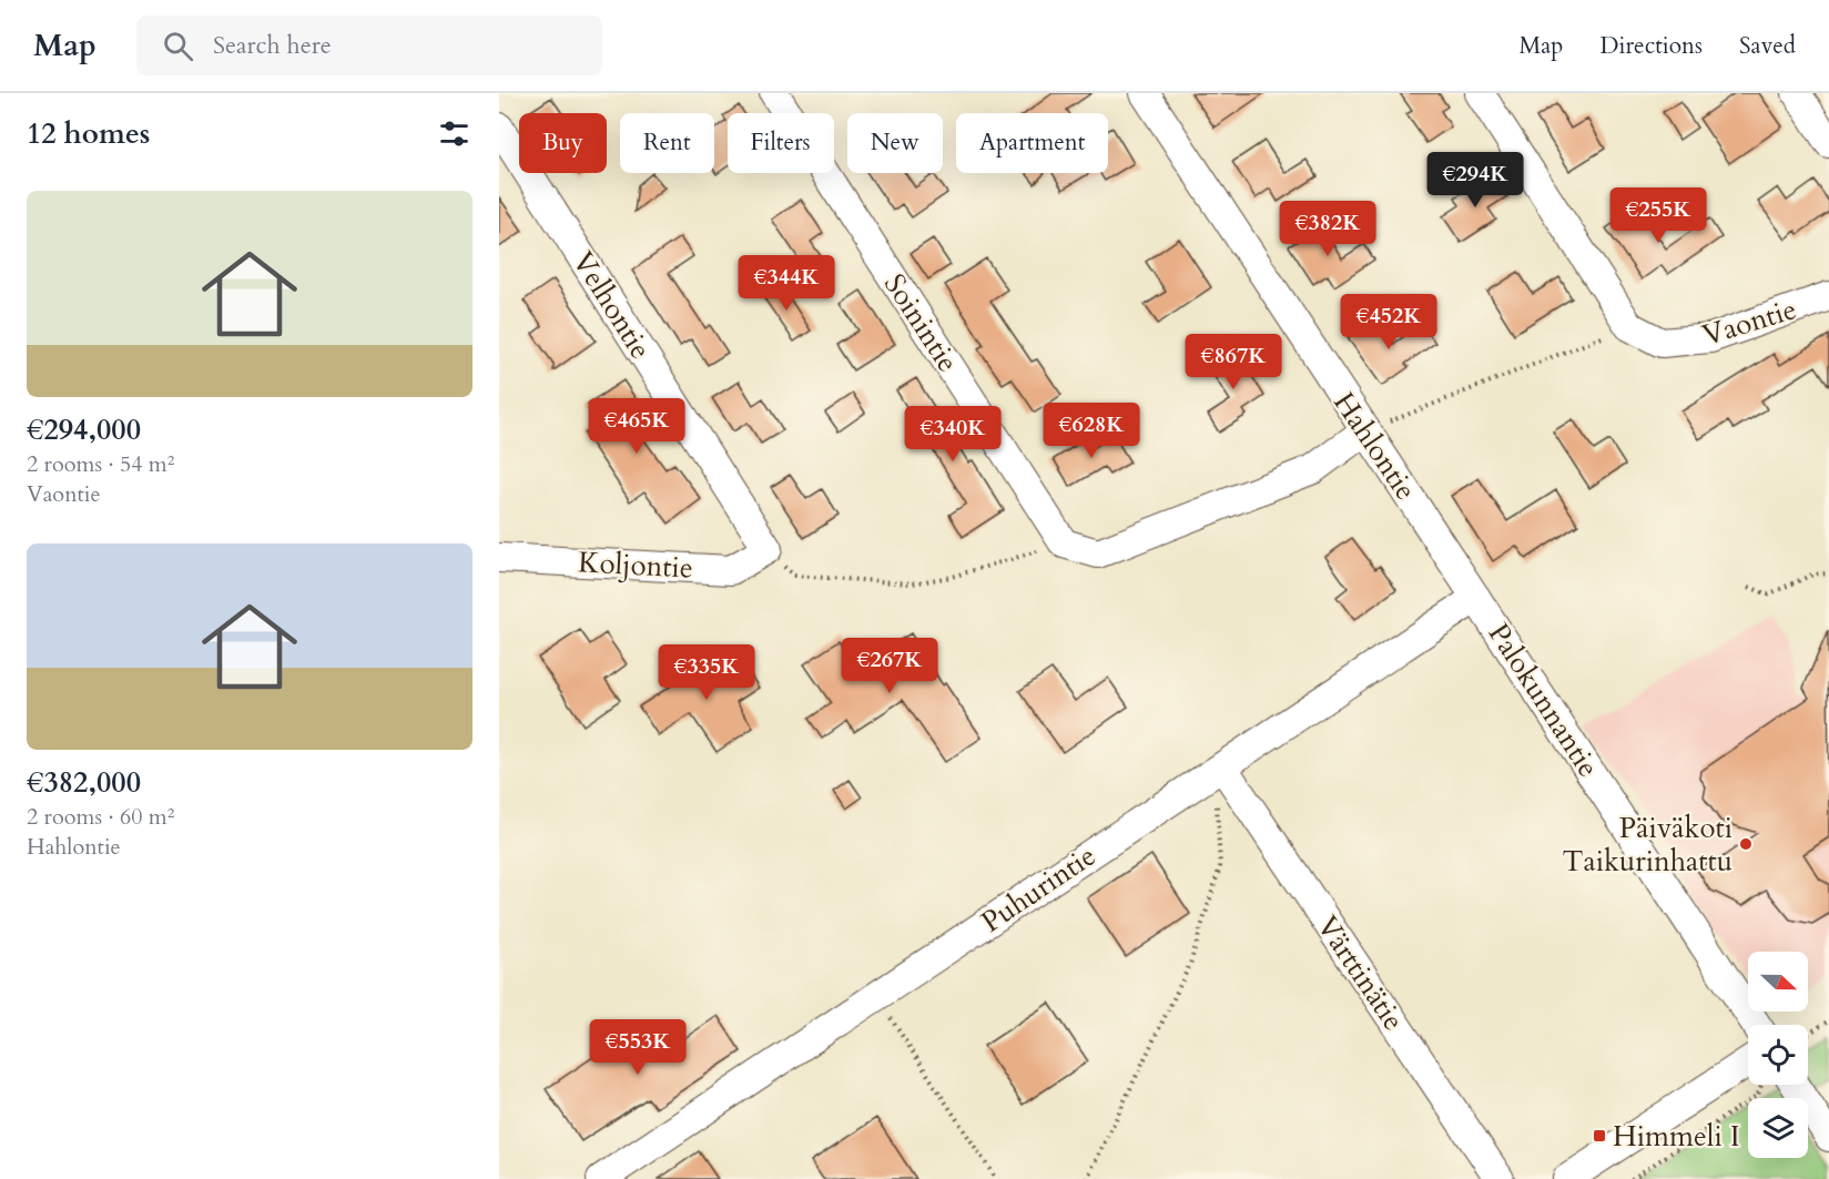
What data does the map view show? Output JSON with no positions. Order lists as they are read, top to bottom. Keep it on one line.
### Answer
{"streets":{"street":["Velhontie","Vaontie","Soinintie","Hahlontie","Koljontie","Palokunnantie","Puhurintie","Värttinätie"]},"crossings":[["Velhontie","Koljontie"],["Hahlontie","Palokunnantie"],["Hahlontie","Puhurintie"],["Palokunnantie","Puhurintie"],["Puhurintie","Värttinätie"]],"places":{"other":["Päiväkoti Taikurinhattu"],"transit":["Himmeli I"]},"north":"right","page":{"header":"Map","search":"Search here","nav":["Map","Directions","Saved"],"heading":"12 homes","chip":["Buy","Rent","Filters","New","Apartment"],"price":["€294K","€255K","€382K","€344K","€452K","€867K","€465K","€628K","€340K","€267K","€335K","€553K"],"list":[{"name":"€294,000","note":"2 rooms · 54 m² · Vaontie"},{"name":"€382,000","note":"2 rooms · 60 m² · Hahlontie"}]}}
